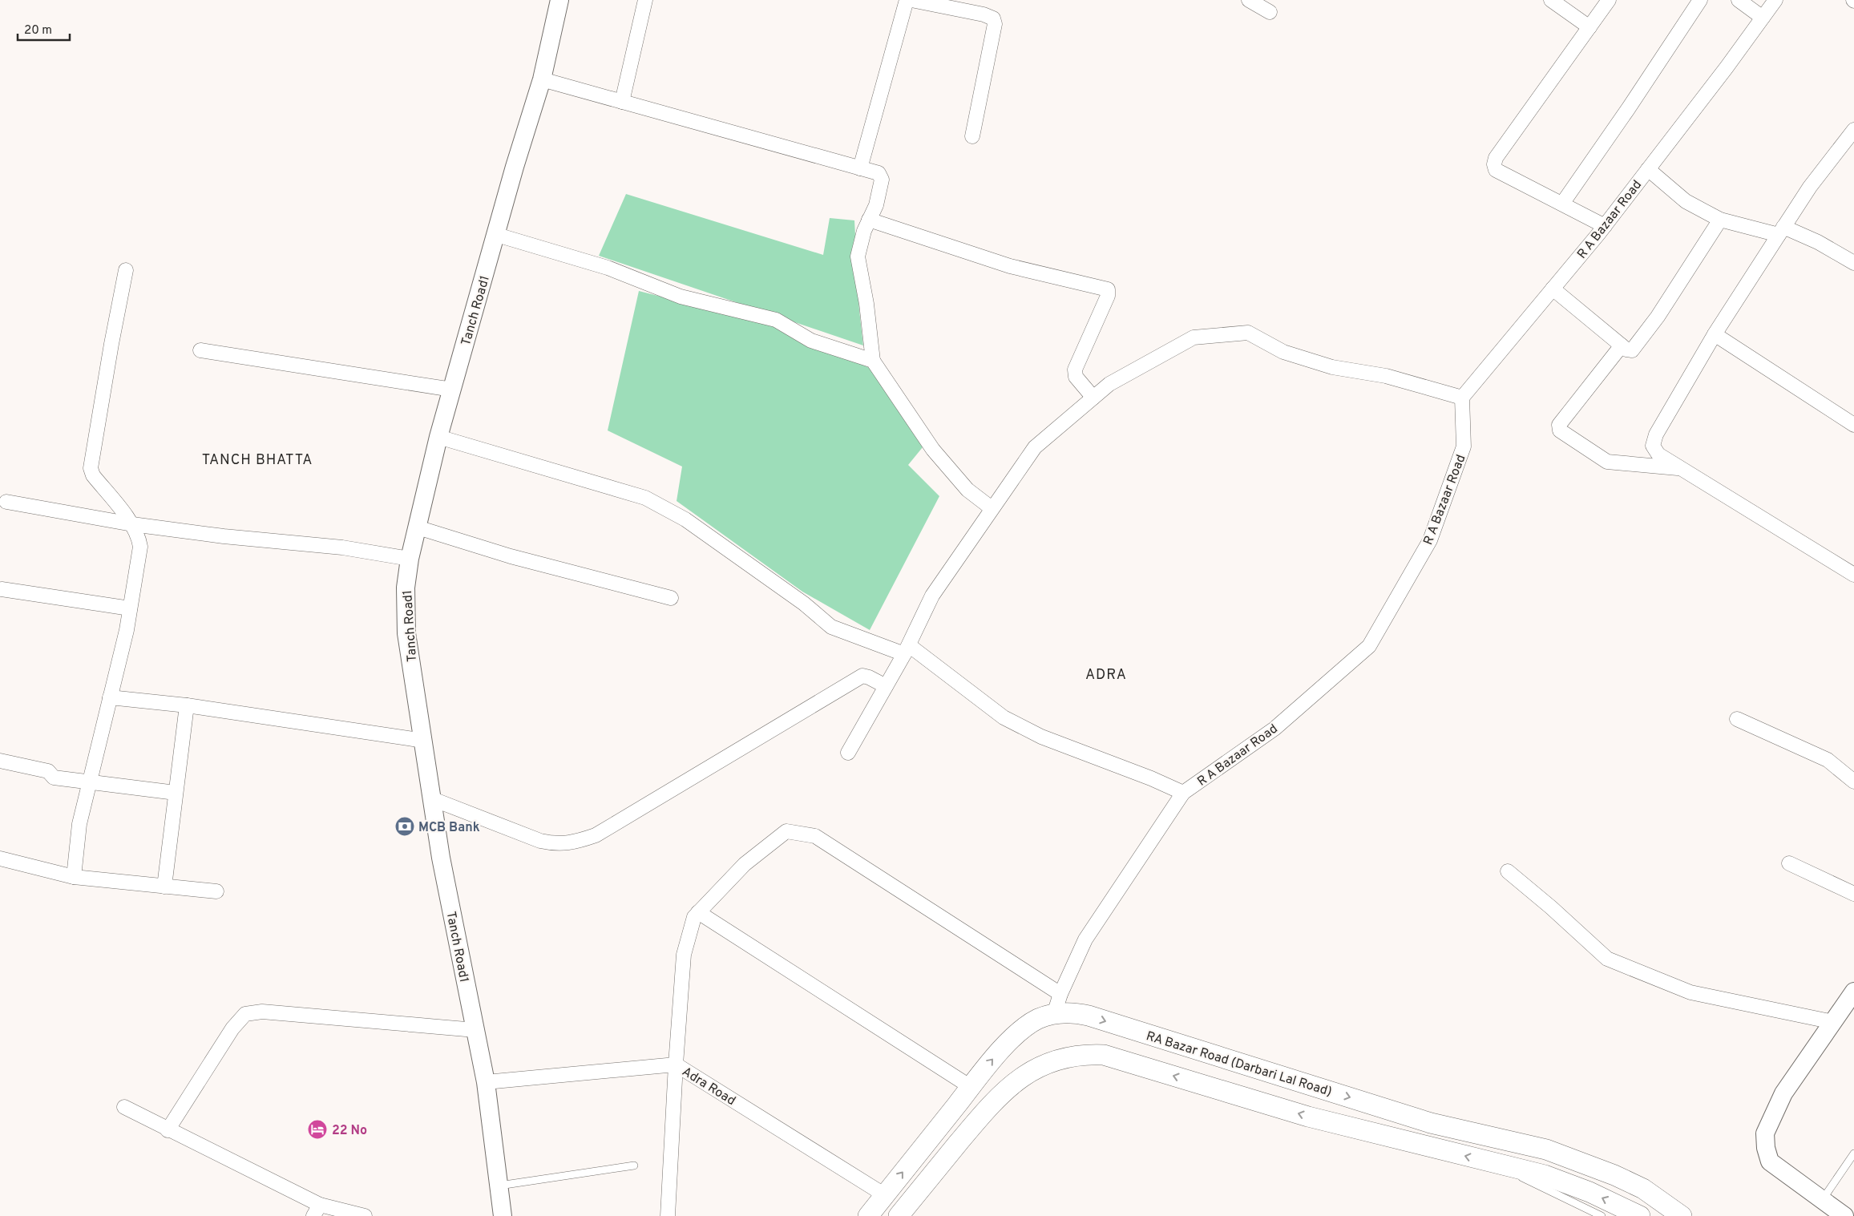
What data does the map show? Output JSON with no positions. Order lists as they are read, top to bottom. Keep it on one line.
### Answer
{"streets":{"main road":["RA Bazar Road (Darbari Lal Road)"],"street":["R A Bazaar Road","Tanch Road1","Adra Road"]},"crossings":[["R A Bazaar Road","RA Bazar Road (Darbari Lal Road)"],["Tanch Road1","Adra Road"],["RA Bazar Road (Darbari Lal Road)","Adra Road"]],"one_way":["RA Bazar Road (Darbari Lal Road)"],"districts":["TANCH BHATTA","ADRA"],"places":{"bank":["MCB Bank"],"hotel":["22 No"]},"scale_bar":"20 m"}
